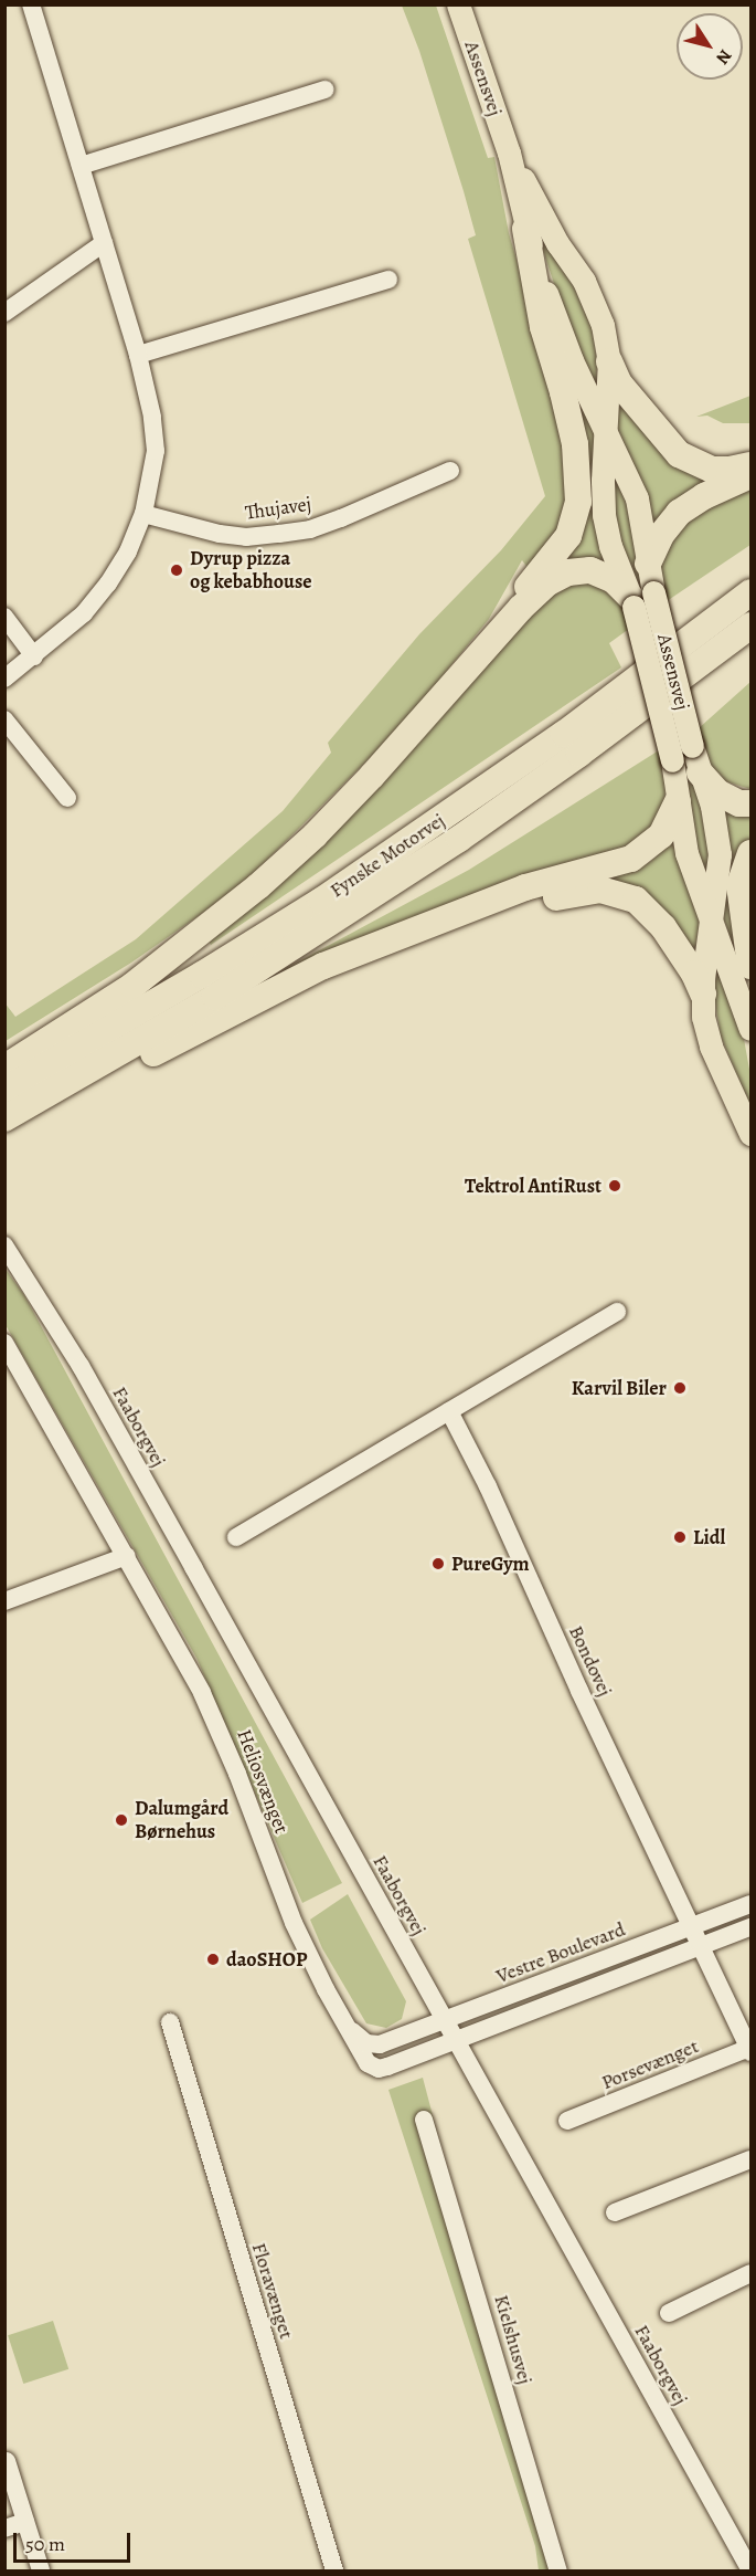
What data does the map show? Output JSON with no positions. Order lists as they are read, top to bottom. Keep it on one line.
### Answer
{"streets":{"highway":["Fynske Motorvej"],"main road":["Assensvej"],"street":["Thujavej","Faaborgvej","Bondovej","Heliosvænget","Vestre Boulevard","Porsevænget","Floravænget","Kielshusvej"]},"crossings":[["Faaborgvej","Heliosvænget"],["Faaborgvej","Vestre Boulevard"],["Bondovej","Vestre Boulevard"]],"places":["Dyrup pizza og kebabhouse","Tektrol AntiRust","Karvil Biler","Lidl","PureGym","Dalumgård Børnehus","daoSHOP"],"scale_bar":"50 m","north":"bottom right"}
